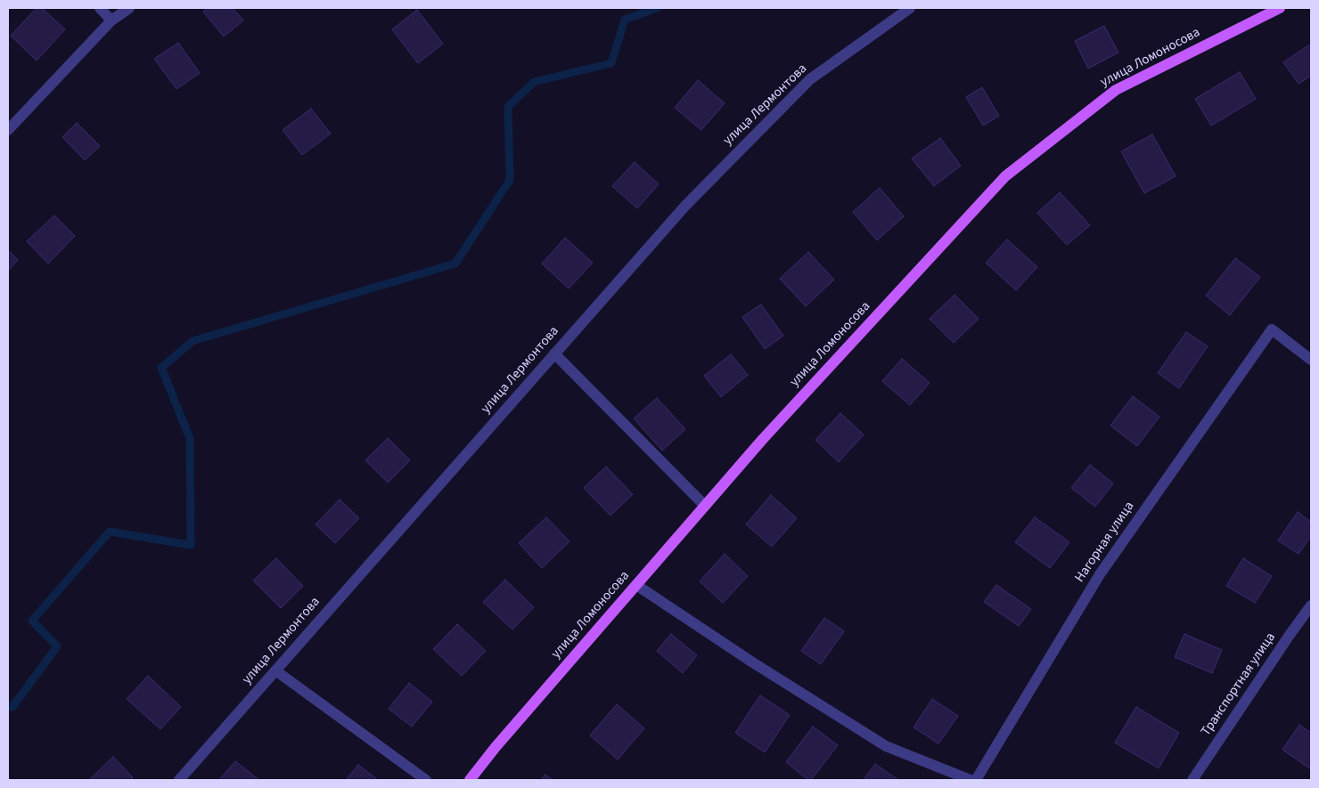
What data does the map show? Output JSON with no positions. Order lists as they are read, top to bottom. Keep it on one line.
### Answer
{"streets":{"main road":["улица Ломоносова"],"street":["улица Лермонтова","Нагорная улица","Транспортная улица"]}}
